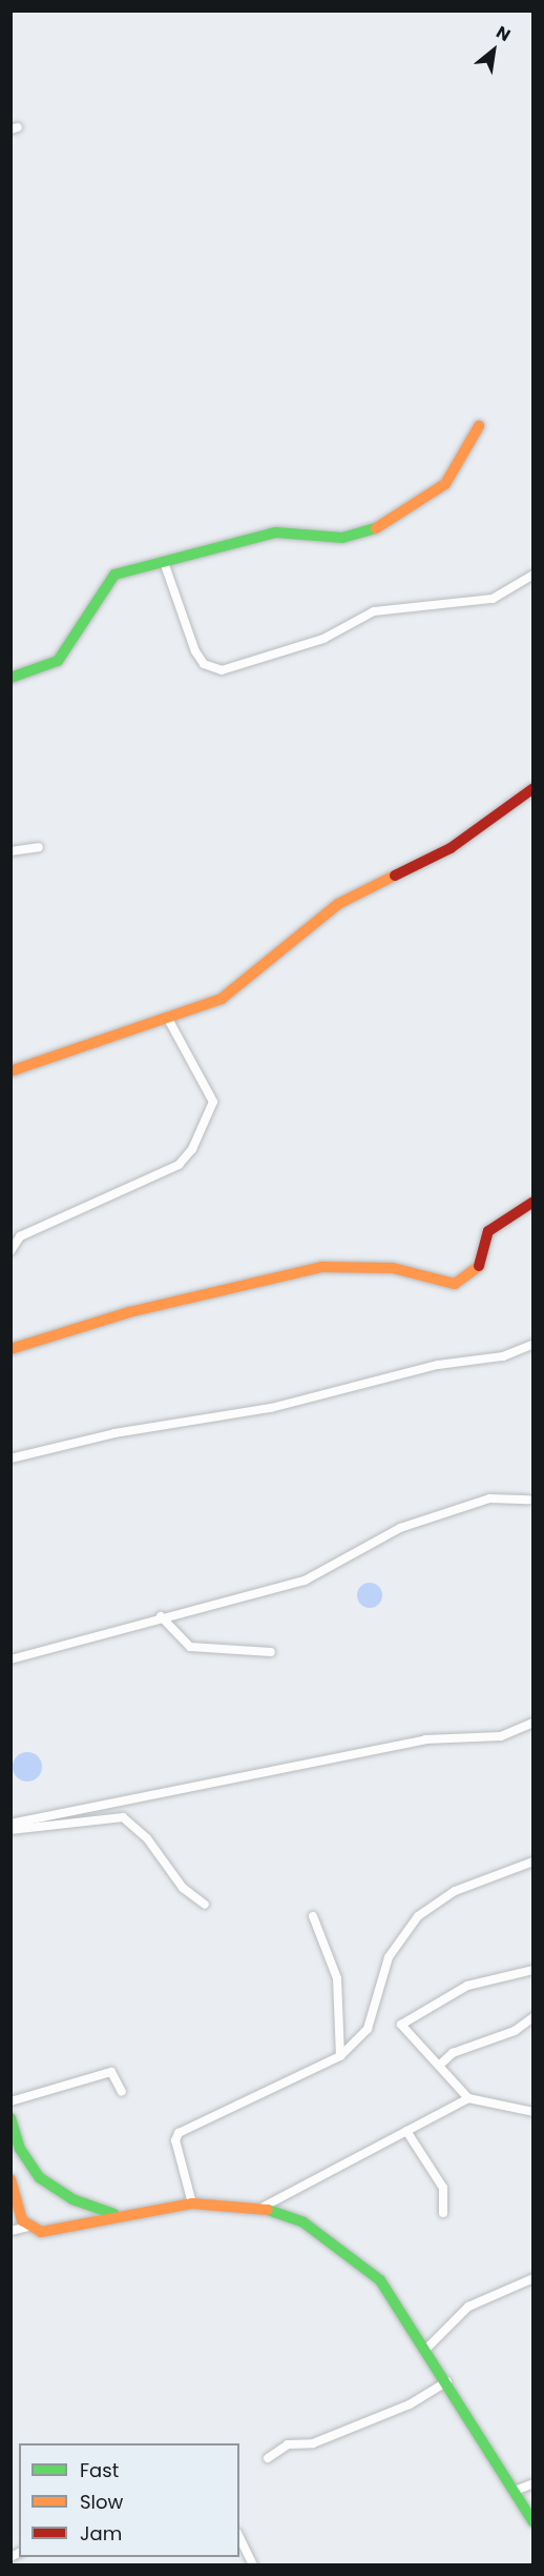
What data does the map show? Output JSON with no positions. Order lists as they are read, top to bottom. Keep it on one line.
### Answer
{"legend":["Fast","Slow","Jam"],"north":"top right"}
